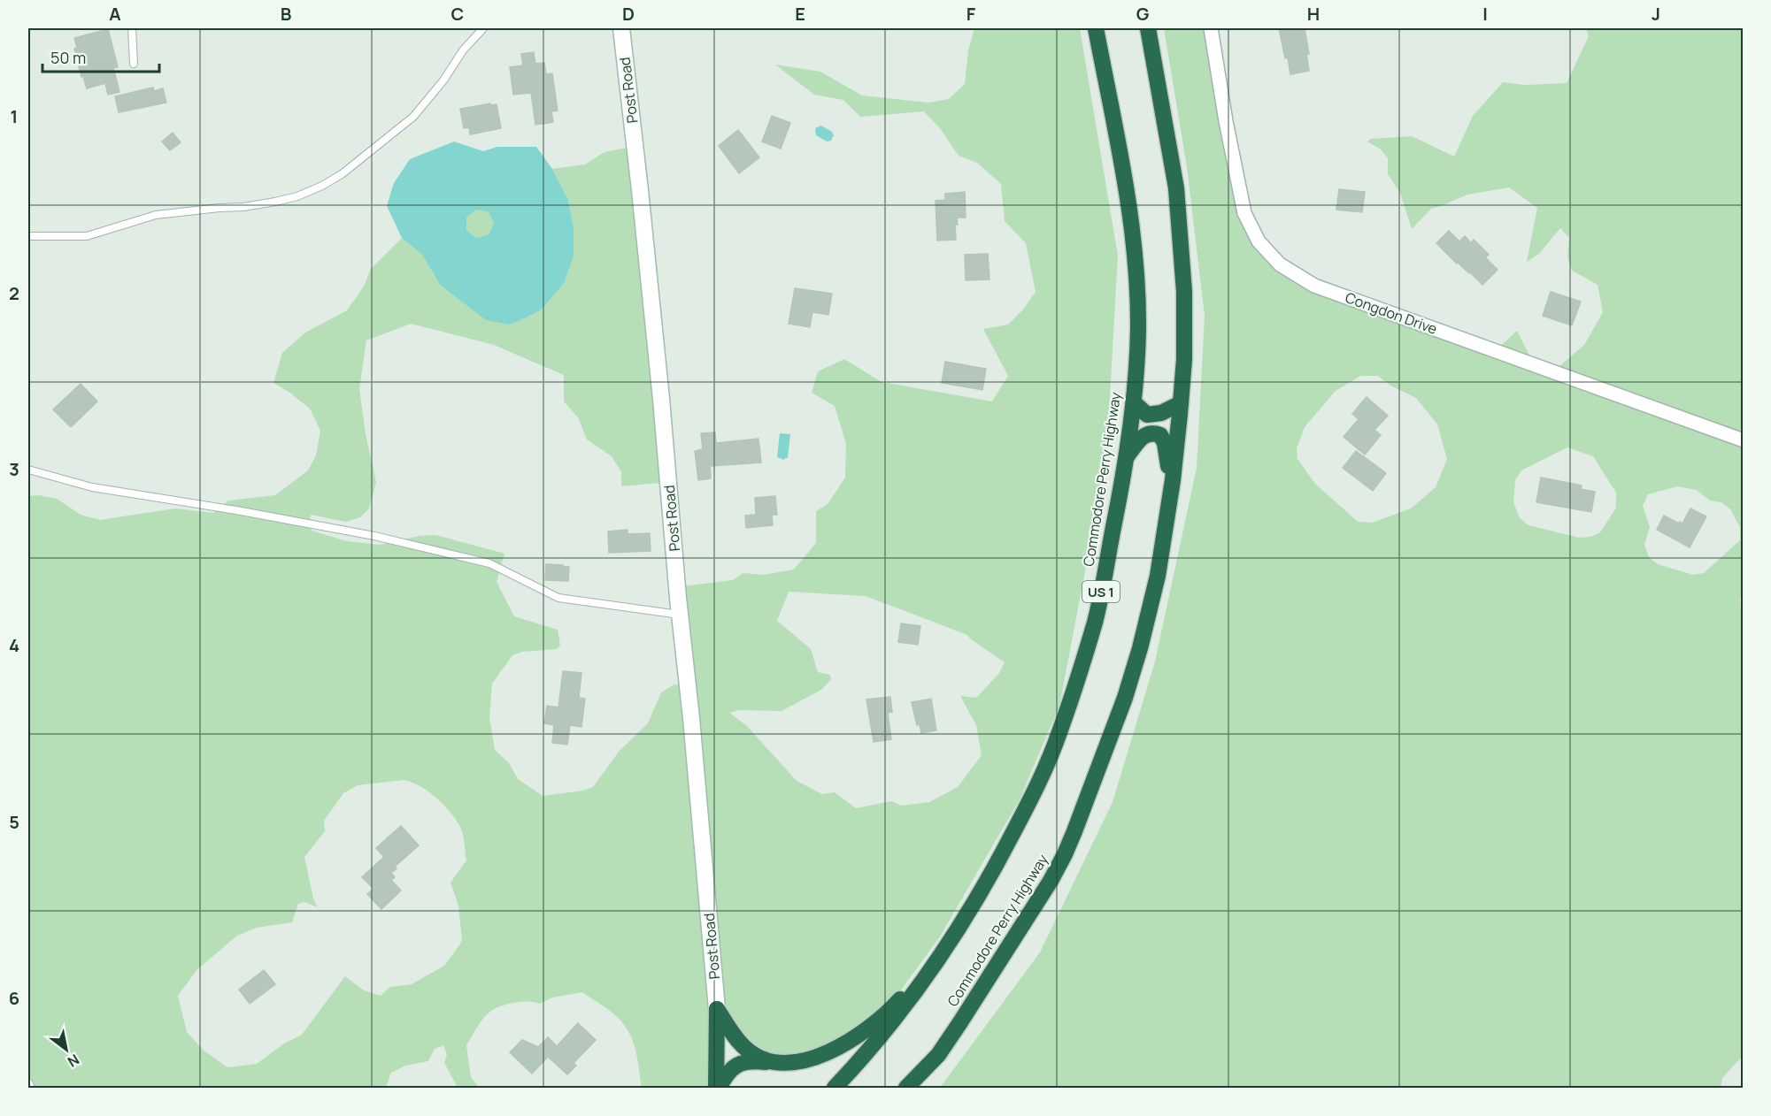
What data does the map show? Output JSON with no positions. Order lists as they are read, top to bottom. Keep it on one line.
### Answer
{"streets":{"highway":["Commodore Perry Highway","US 1"],"street":["Post Road","Congdon Drive"]},"scale_bar":"50 m","north":"bottom right","grid":{"columns":["A","B","C","D","E","F","G","H","I","J"],"rows":["1","2","3","4","5","6"]}}
